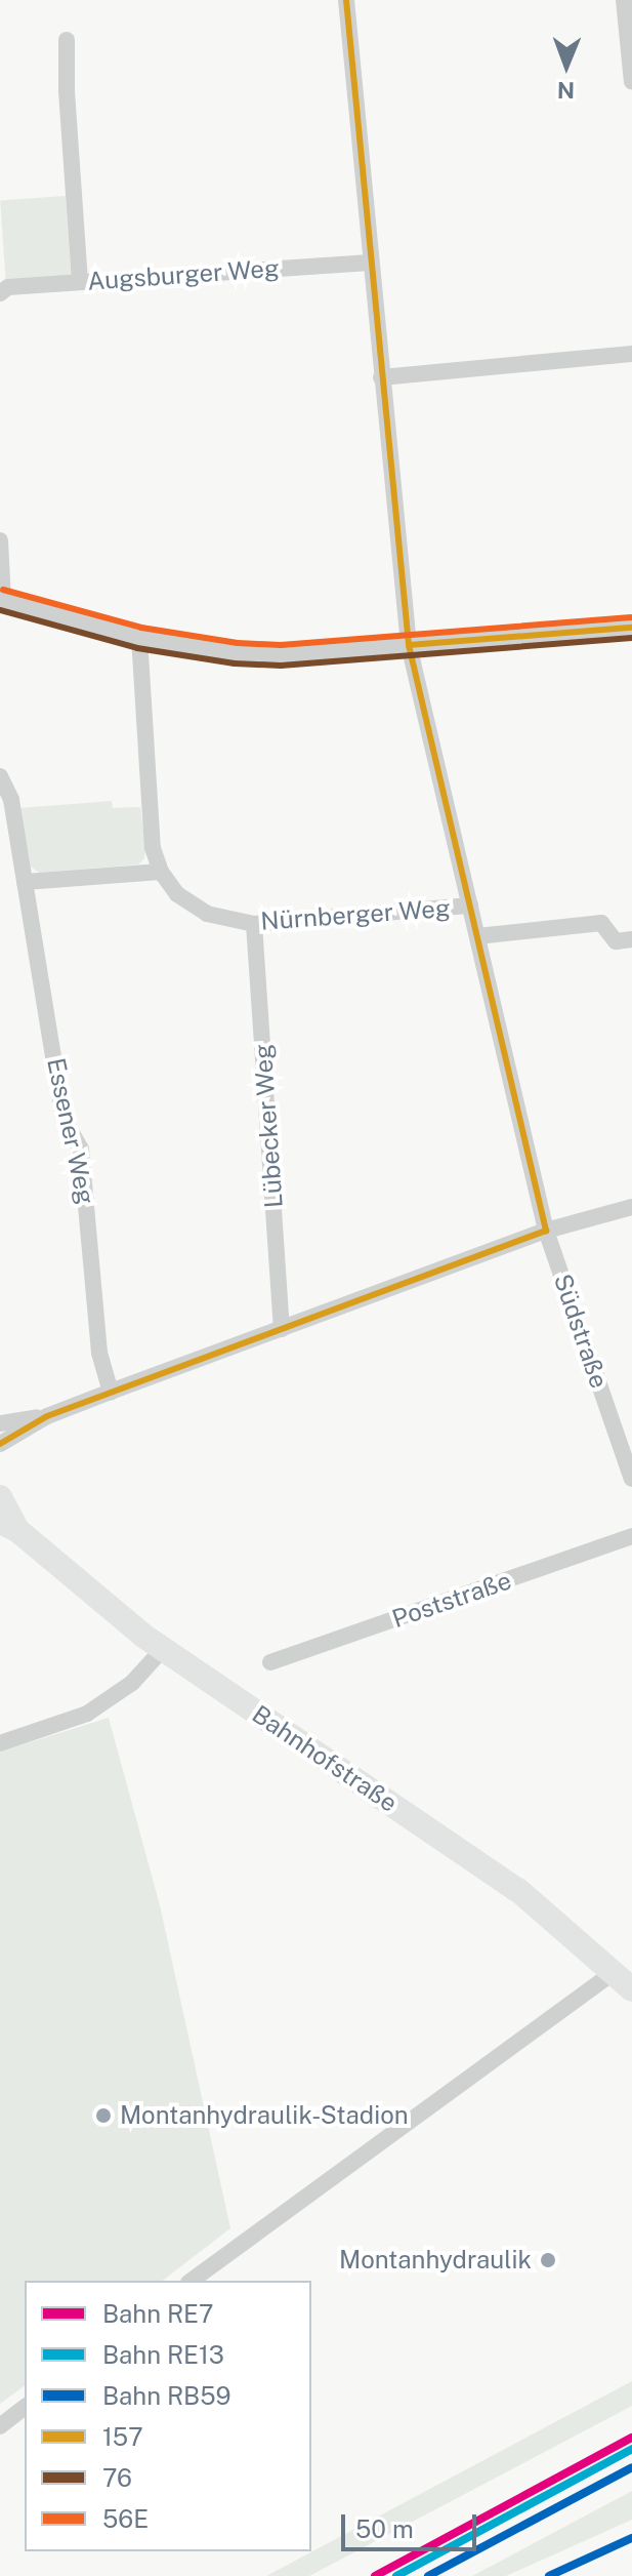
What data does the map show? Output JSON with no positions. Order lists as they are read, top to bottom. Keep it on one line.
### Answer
{"streets":{"main road":["Bahnhofstraße"],"street":["Augsburger Weg","Nürnberger Weg","Lübecker Weg","Essener Weg","Südstraße","Poststraße"]},"crossings":[["Augsburger Weg","Südstraße"],["Nürnberger Weg","Lübecker Weg"],["Nürnberger Weg","Südstraße"]],"places":["Montanhydraulik-Stadion","Montanhydraulik"],"lines":["transit line 157","transit line 56E","transit line 76","rail line RE7","rail line RE13","rail line RB59"],"legend":["Bahn RE7","Bahn RE13","Bahn RB59","157","76","56E"],"scale_bar":"50 m","north":"bottom"}
